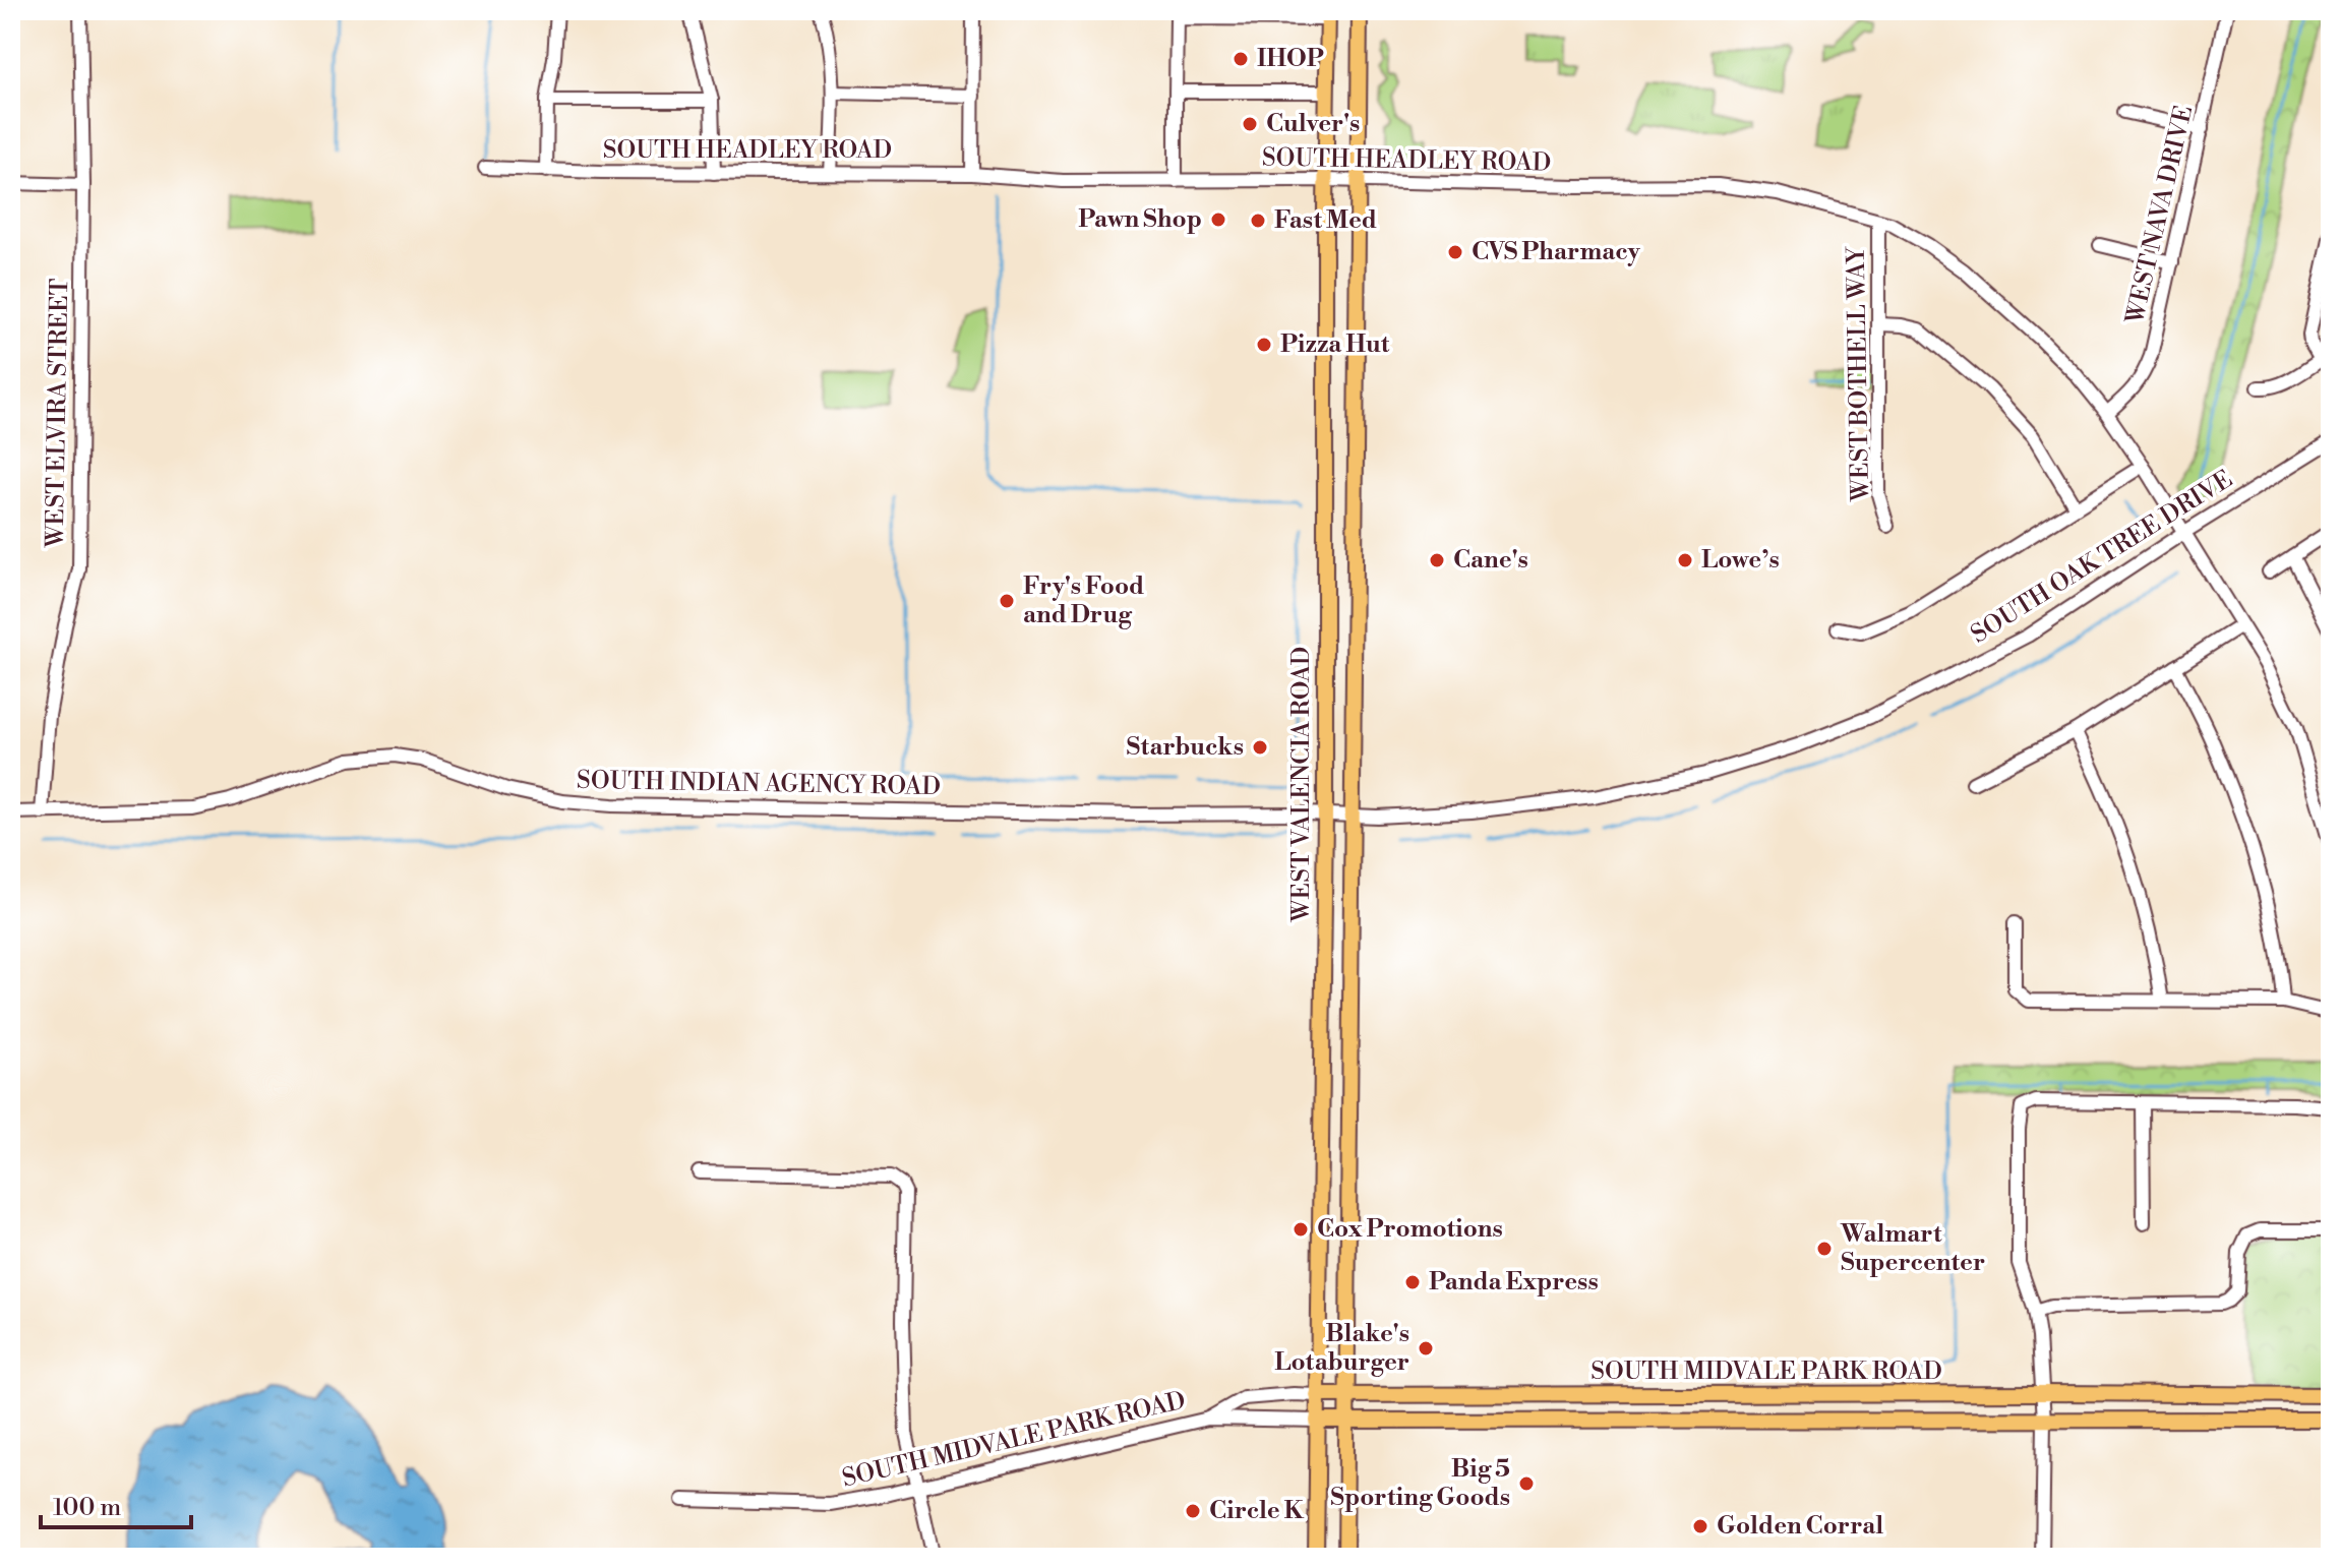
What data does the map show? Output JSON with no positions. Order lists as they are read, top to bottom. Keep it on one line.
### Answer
{"streets":{"main road":["WEST VALENCIA ROAD","SOUTH MIDVALE PARK ROAD"],"street":["SOUTH HEADLEY ROAD","WEST NAVA DRIVE","WEST BOTHELL WAY","WEST ELVIRA STREET","SOUTH OAK TREE DRIVE","SOUTH INDIAN AGENCY ROAD"]},"crossings":[["SOUTH HEADLEY ROAD","WEST NAVA DRIVE"],["SOUTH HEADLEY ROAD","WEST BOTHELL WAY"],["SOUTH HEADLEY ROAD","SOUTH OAK TREE DRIVE"],["SOUTH HEADLEY ROAD","WEST VALENCIA ROAD"],["WEST ELVIRA STREET","SOUTH INDIAN AGENCY ROAD"],["SOUTH OAK TREE DRIVE","SOUTH INDIAN AGENCY ROAD"],["SOUTH OAK TREE DRIVE","WEST VALENCIA ROAD"],["SOUTH INDIAN AGENCY ROAD","WEST VALENCIA ROAD"],["WEST VALENCIA ROAD","SOUTH MIDVALE PARK ROAD"]],"places":["IHOP","Culver's","Pawn Shop","Fast Med","CVS Pharmacy","Pizza Hut","Cane's","Lowe’s","Fry's Food and Drug","Starbucks","Cox Promotions","Walmart Supercenter","Panda Express","Blake's Lotaburger","Big 5 Sporting Goods","Circle K","Golden Corral"],"scale_bar":"100 m"}
